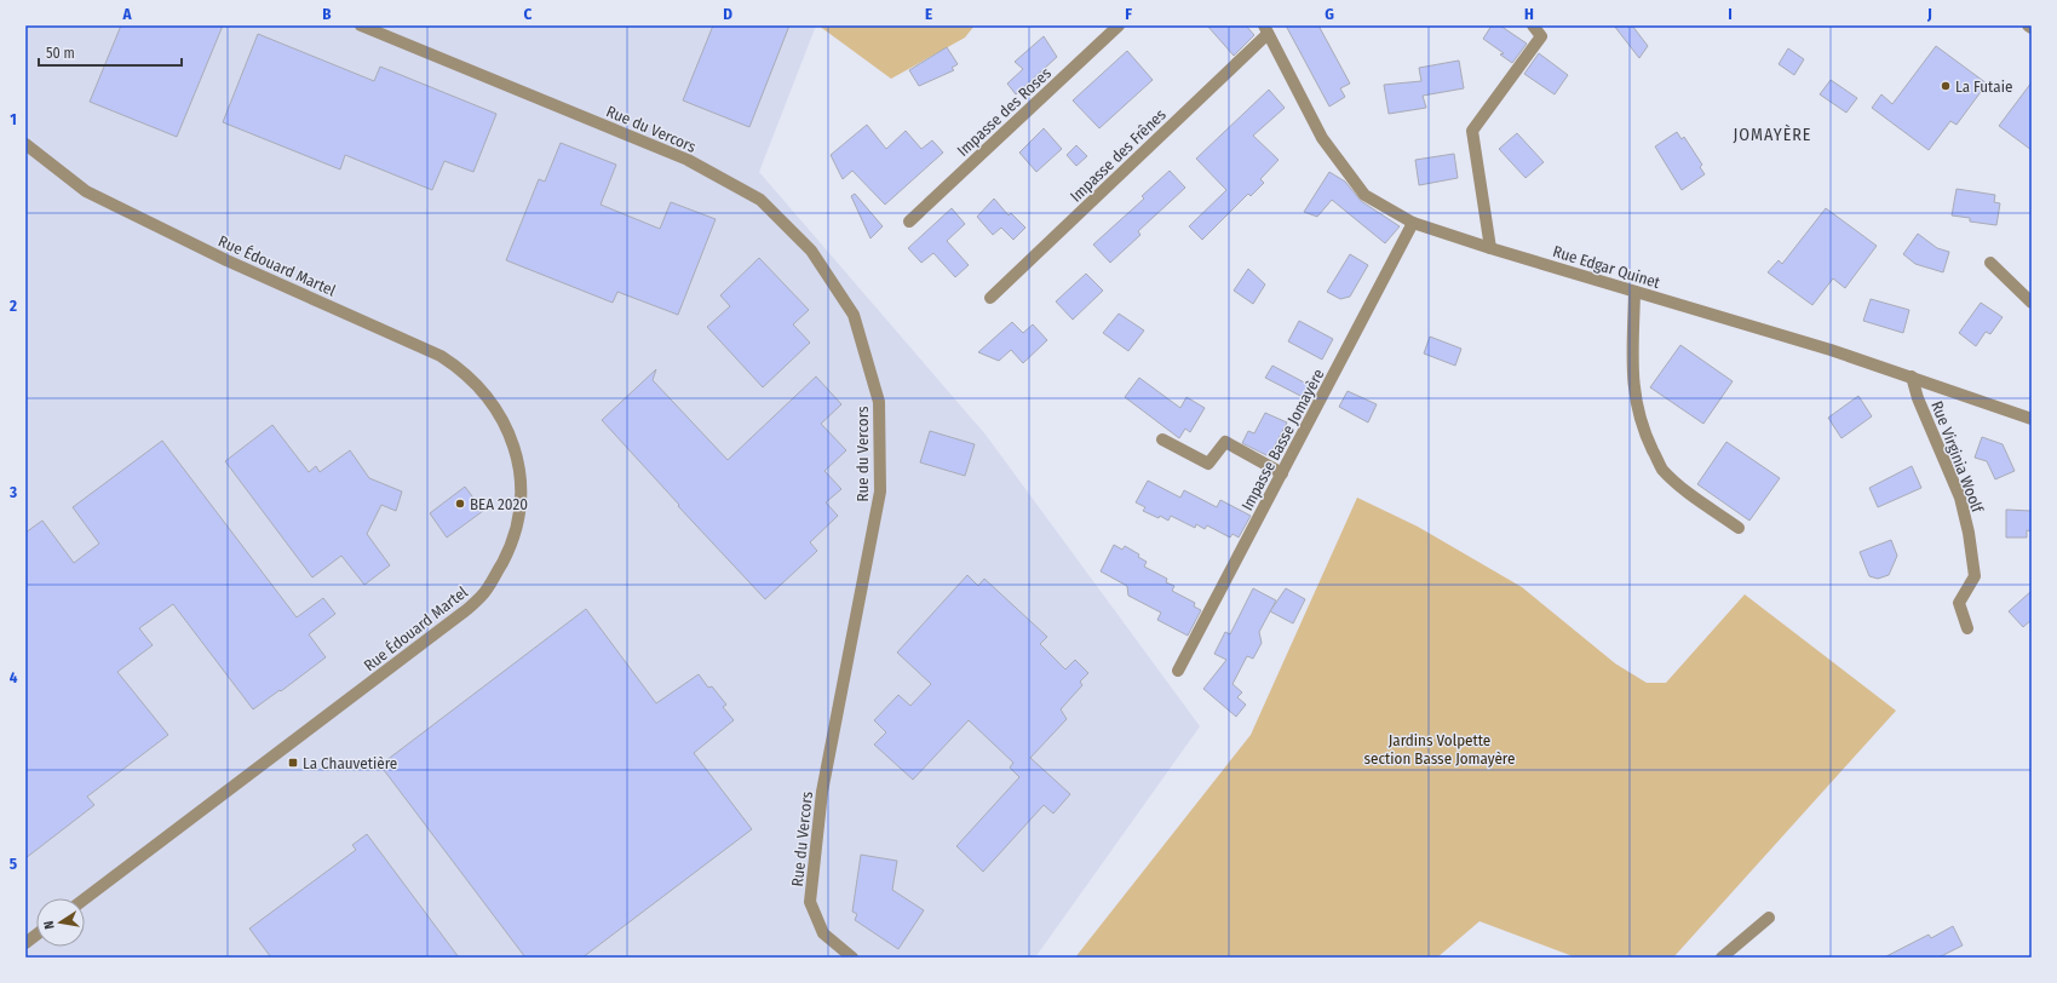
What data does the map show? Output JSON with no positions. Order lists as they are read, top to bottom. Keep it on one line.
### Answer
{"streets":{"street":["Impasse des Roses","Rue du Vercors","Impasse des Frênes","Rue Édouard Martel","Rue Edgar Quinet","Impasse Basse Jomayère","Rue Virginia Woolf"]},"crossings":[["Impasse des Frênes","Rue Edgar Quinet"],["Rue Edgar Quinet","Impasse Basse Jomayère"],["Rue Edgar Quinet","Rue Virginia Woolf"]],"districts":["JOMAYÈRE"],"parks":["Jardins Volpette section Basse Jomayère"],"places":{"other":["La Futaie","BEA 2020"],"transit":["La Chauvetière"]},"scale_bar":"50 m","north":"left","grid":{"columns":["A","B","C","D","E","F","G","H","I","J"],"rows":["1","2","3","4","5"]}}
